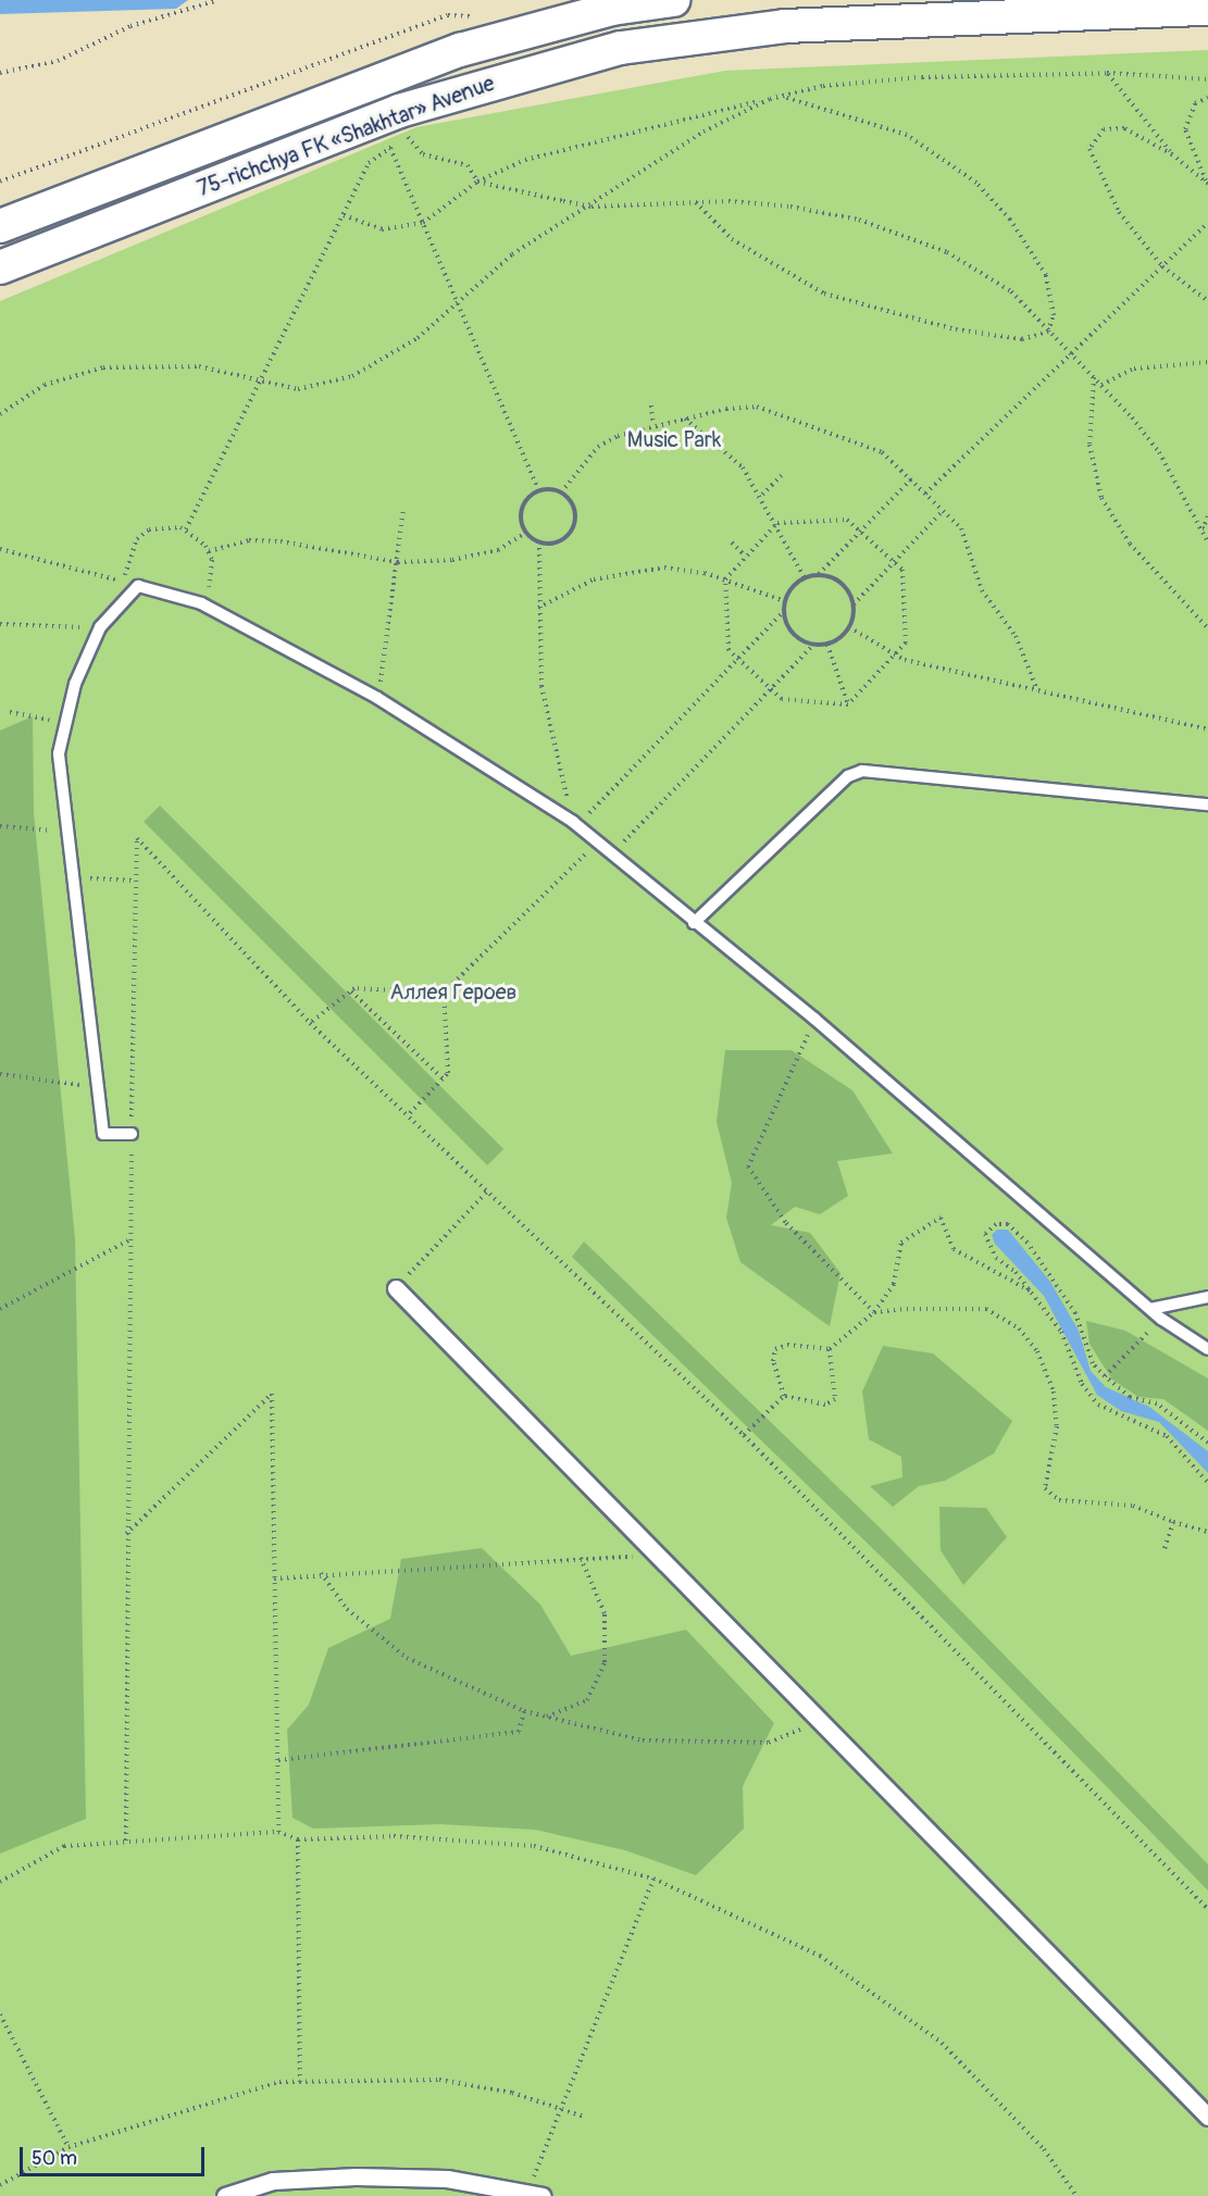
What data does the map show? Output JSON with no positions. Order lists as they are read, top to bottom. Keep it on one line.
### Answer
{"streets":{"main road":["75-richchya FK «Shakhtar» Avenue"]},"parks":["Music Park","Аллея Героев"],"scale_bar":"50 m"}
